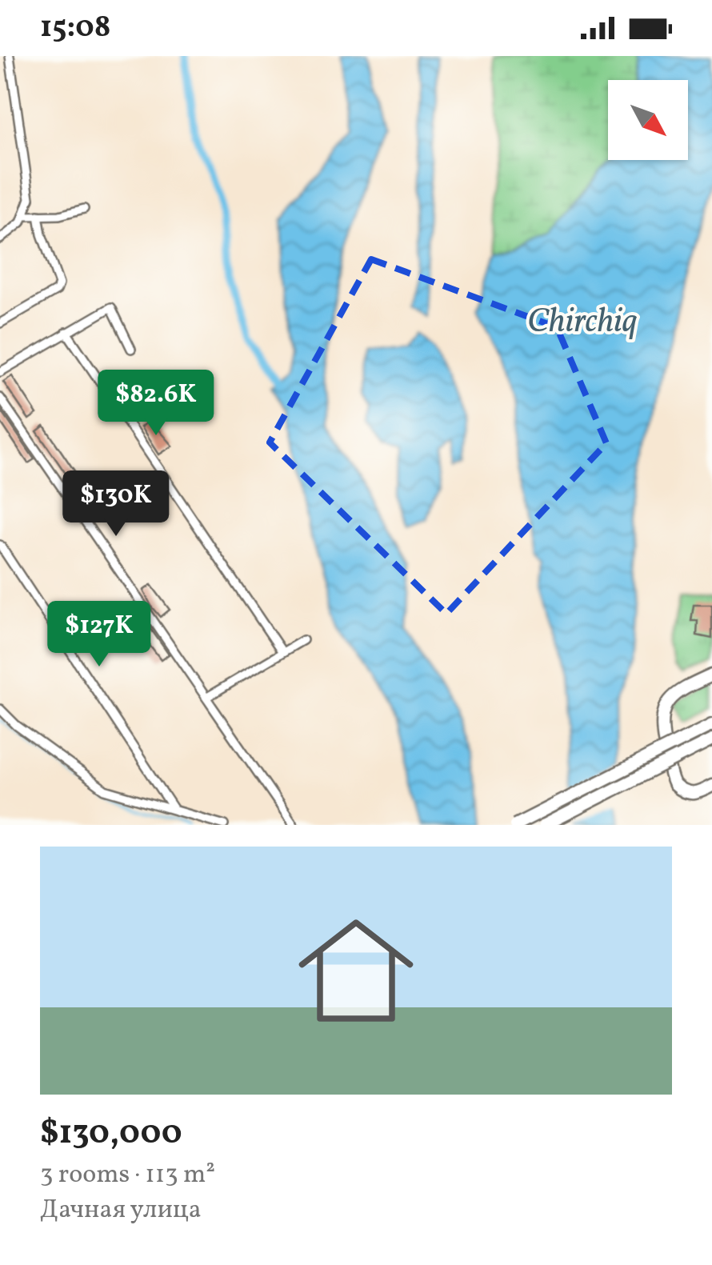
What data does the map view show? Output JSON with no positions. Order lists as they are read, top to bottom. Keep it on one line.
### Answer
{"water":["Chirchiq"],"north":"bottom right","page":{"status":"15:08","price":["$82.6K","$130K","$127K"],"list":[{"name":"$130,000","note":"3 rooms · 113 m² · Дачная улица"}]}}
